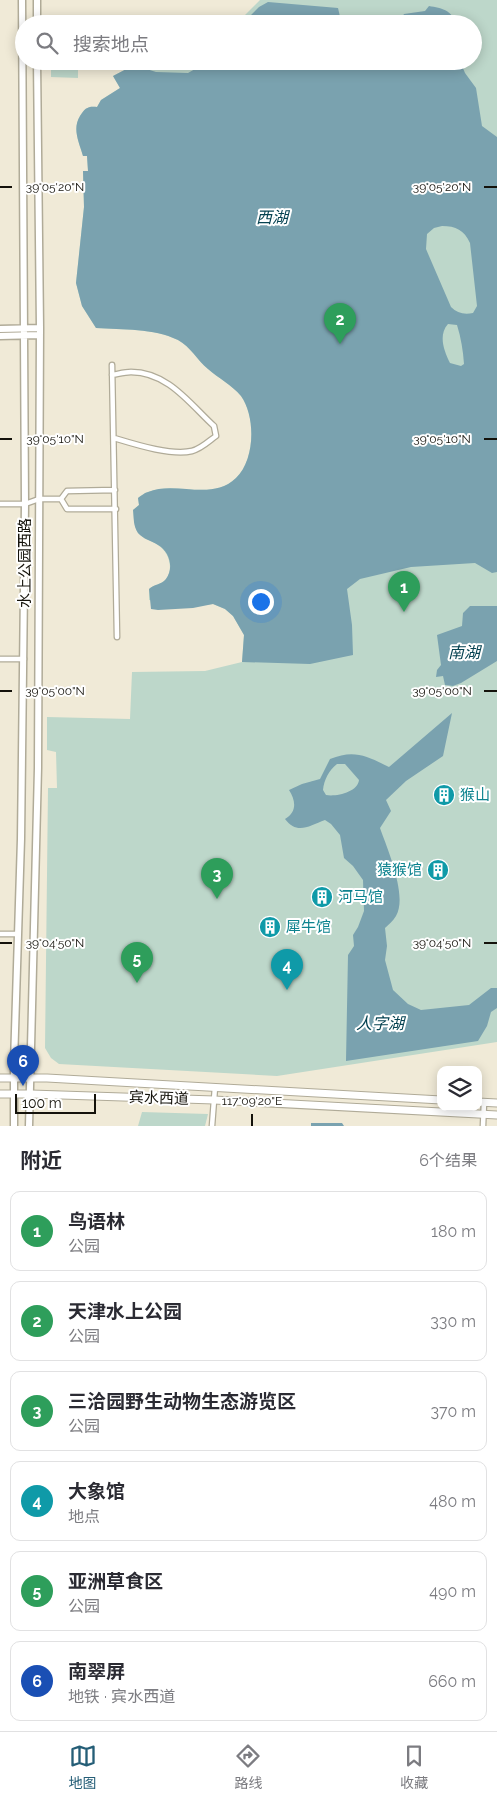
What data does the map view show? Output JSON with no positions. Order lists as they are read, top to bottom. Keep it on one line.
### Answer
{"streets":{"main road":["水上公园西路","宾水西道"]},"crossings":[["水上公园西路","宾水西道"]],"water":["西湖","南湖","人字湖"],"places":{"building":["猴山","猿猴馆","河马馆","犀牛馆"]},"scale_bar":"100 m","page":{"search":"搜索地点","pins":["2","1","3","5","4","6"],"scale":"100 m","heading":["附近","6个结果"],"list":[{"mark":"1","name":"鸟语林","note":"公园","value":"180 m"},{"mark":"2","name":"天津水上公园","note":"公园","value":"330 m"},{"mark":"3","name":"三洽园野生动物生态游览区","note":"公园","value":"370 m"},{"mark":"4","name":"大象馆","note":"地点","value":"480 m"},{"mark":"5","name":"亚洲草食区","note":"公园","value":"490 m"},{"mark":"6","name":"南翠屏","note":"地铁 · 宾水西道","value":"660 m"}],"nav":["地图","路线","收藏"]},"coordinates":["39°05'20\"N","39°05'10\"N","39°05'00\"N","39°04'50\"N","117°09'20\"E"]}
